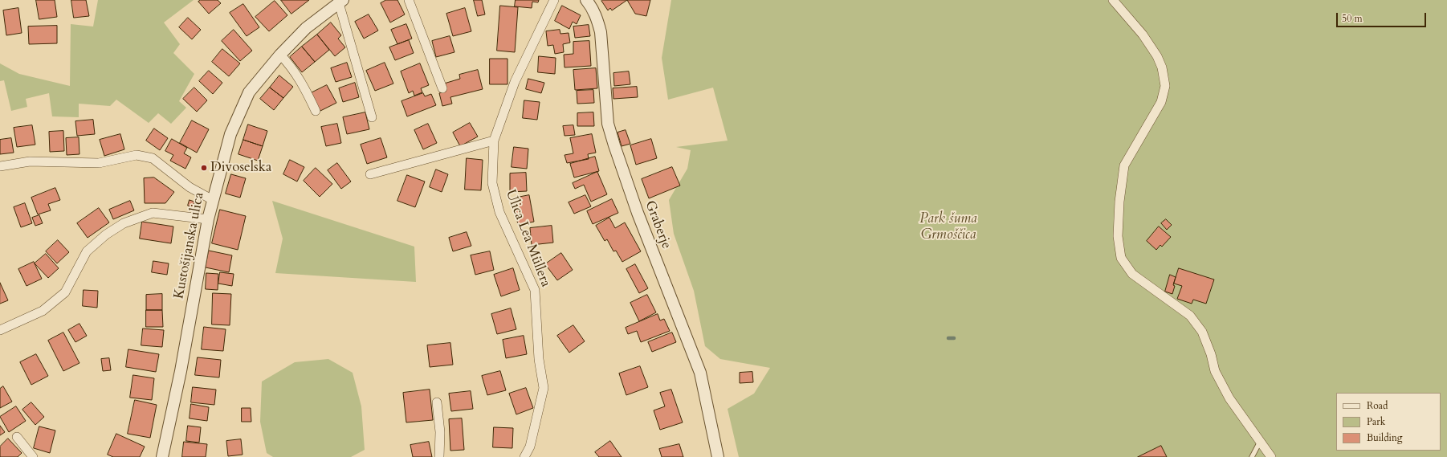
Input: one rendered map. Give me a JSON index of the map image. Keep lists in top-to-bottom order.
{
  "streets": {
    "street": ["Graberje", "Ulica Lea Müllera", "Kustošijanska ulica"]
  },
  "parks": ["Park šuma Grmoščica"],
  "places": ["Divoselska"],
  "legend": ["Road", "Park", "Building"],
  "scale_bar": "50 m"
}
